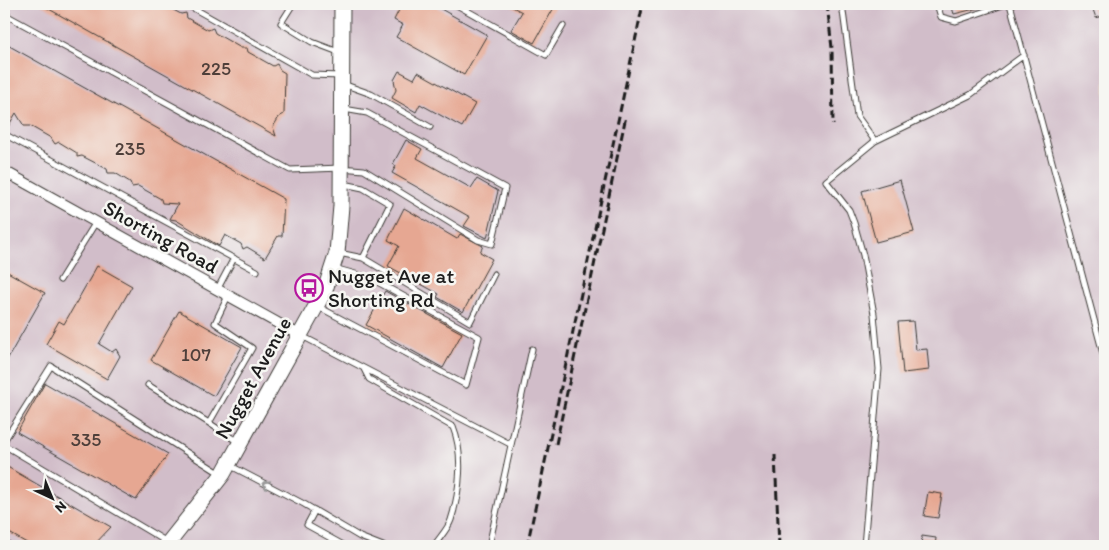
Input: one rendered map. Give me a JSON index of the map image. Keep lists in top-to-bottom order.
{
  "streets": {
    "street": ["Shorting Road", "Nugget Avenue"]
  },
  "crossings": [
    ["Shorting Road", "Nugget Avenue"]
  ],
  "places": {
    "bus stop": ["Nugget Ave at Shorting Rd"]
  },
  "house_numbers": [
    "225",
    "235",
    "107",
    "335"
  ],
  "north": "bottom right"
}
